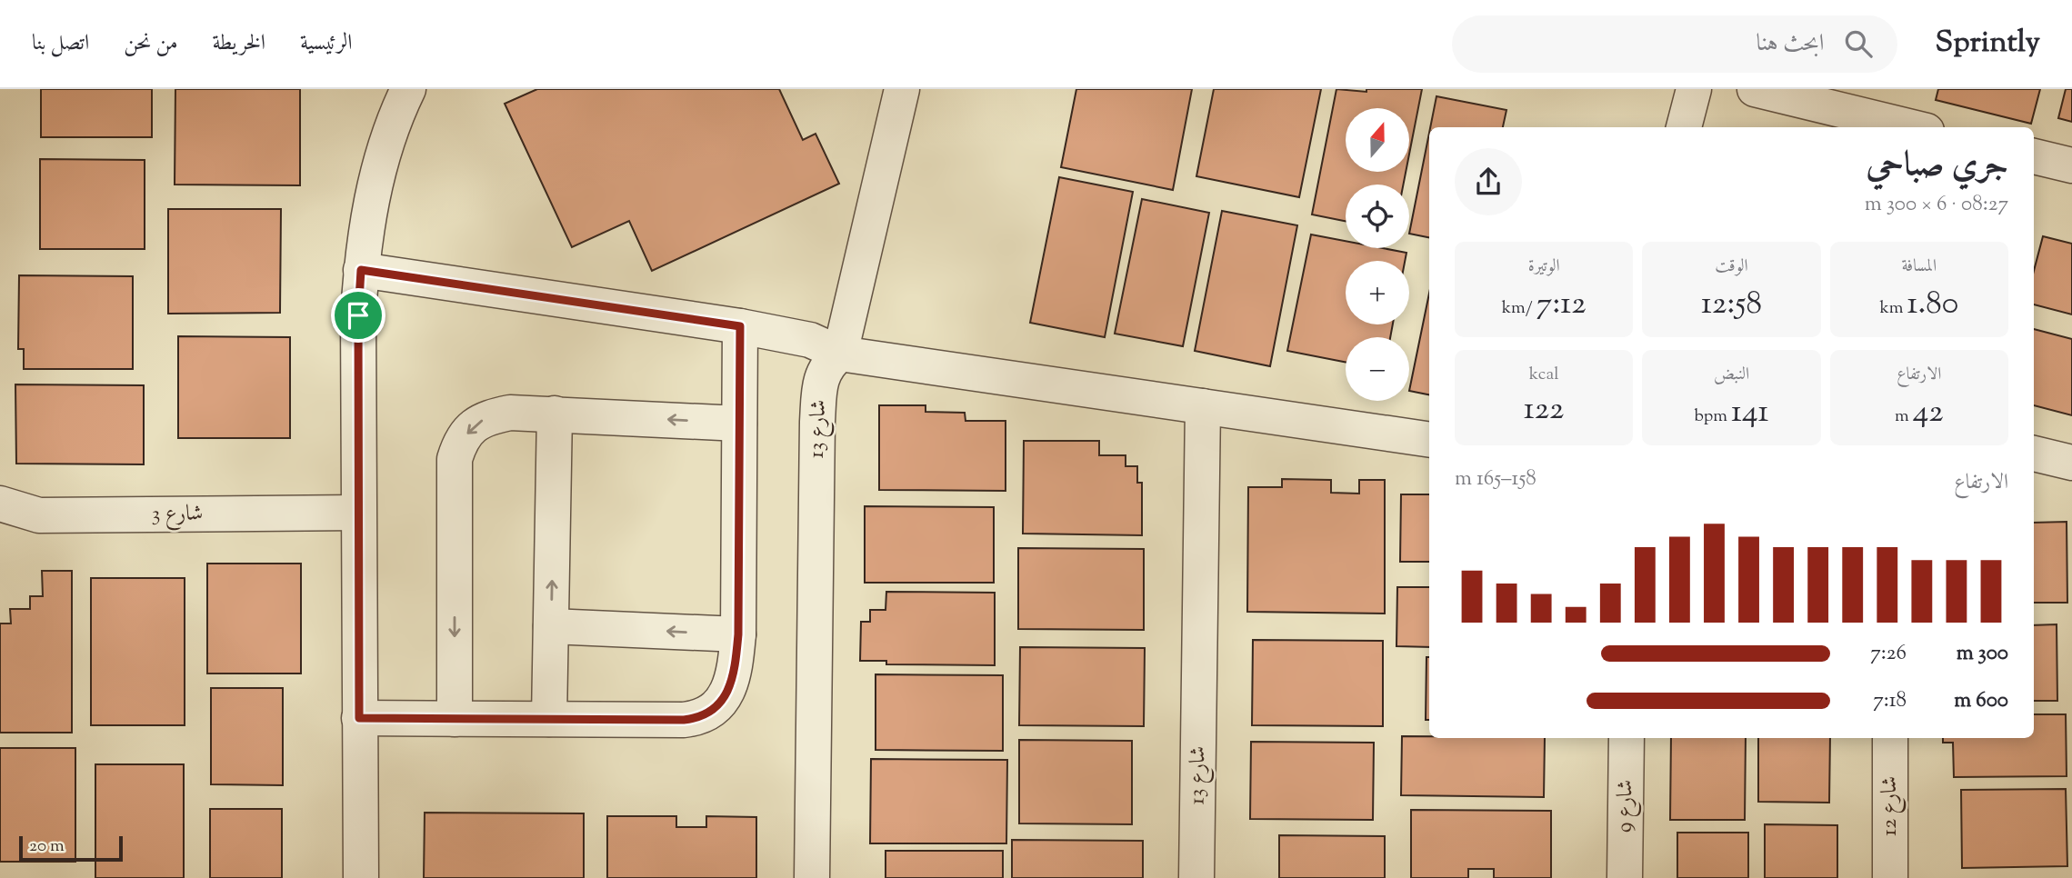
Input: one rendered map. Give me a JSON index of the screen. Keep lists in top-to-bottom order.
{
  "streets": {
    "street": [
      "شارع 13",
      "شارع 3",
      "شارع 9",
      "شارع 12"
    ]
  },
  "scale_bar": "20 m",
  "north": "top",
  "page": {
    "header": "Sprintly",
    "search": "ابحث هنا",
    "nav": [
      "الرئيسية",
      "الخريطة",
      "من نحن",
      "اتصل بنا"
    ],
    "map_buttons": ["+", "−"],
    "heading": ["جري صباحي", "08:27 · 6 × 300 m"],
    "stats": [
      ["المسافة", "1.80 km"],
      ["الوقت", "12:58"],
      ["الوتيرة", "7:12 /km"],
      ["الارتفاع", "42 m"],
      ["النبض", "141 bpm"],
      ["kcal", "122"]
    ],
    "chart": ["الارتفاع", "158–165 m"],
    "list": [
      {
        "name": "300 m",
        "note": "7:26"
      },
      {
        "name": "600 m",
        "note": "7:18"
      }
    ],
    "scale": "20 m"
  }
}
